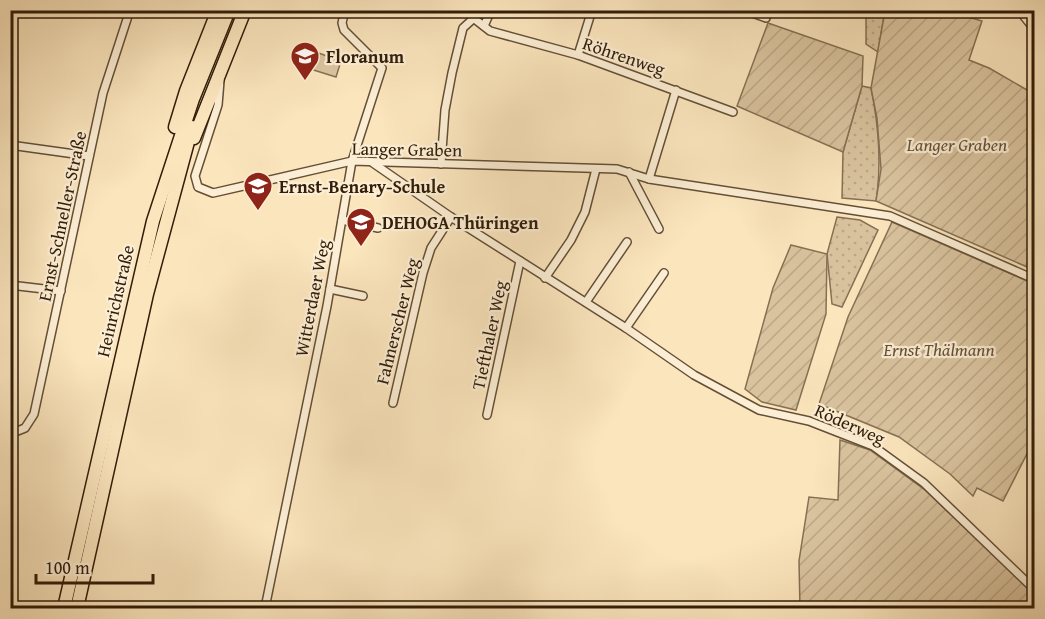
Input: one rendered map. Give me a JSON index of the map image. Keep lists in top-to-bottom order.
{
  "streets": {
    "highway": ["Heinrichstraße"],
    "street": [
      "Röhrenweg",
      "Langer Graben",
      "Ernst-Schneller-Straße",
      "Witterdaer Weg",
      "Fahnerscher Weg",
      "Tiefthaler Weg",
      "Röderweg"
    ]
  },
  "crossings": [
    ["Röhrenweg", "Langer Graben"],
    ["Langer Graben", "Witterdaer Weg"],
    ["Langer Graben", "Röderweg"],
    ["Fahnerscher Weg", "Röderweg"],
    ["Tiefthaler Weg", "Röderweg"]
  ],
  "parks": ["Langer Graben", "Ernst Thälmann"],
  "places": {
    "school or university": ["Floranum", "Ernst-Benary-Schule", "DEHOGA Thüringen"]
  },
  "scale_bar": "100 m"
}
